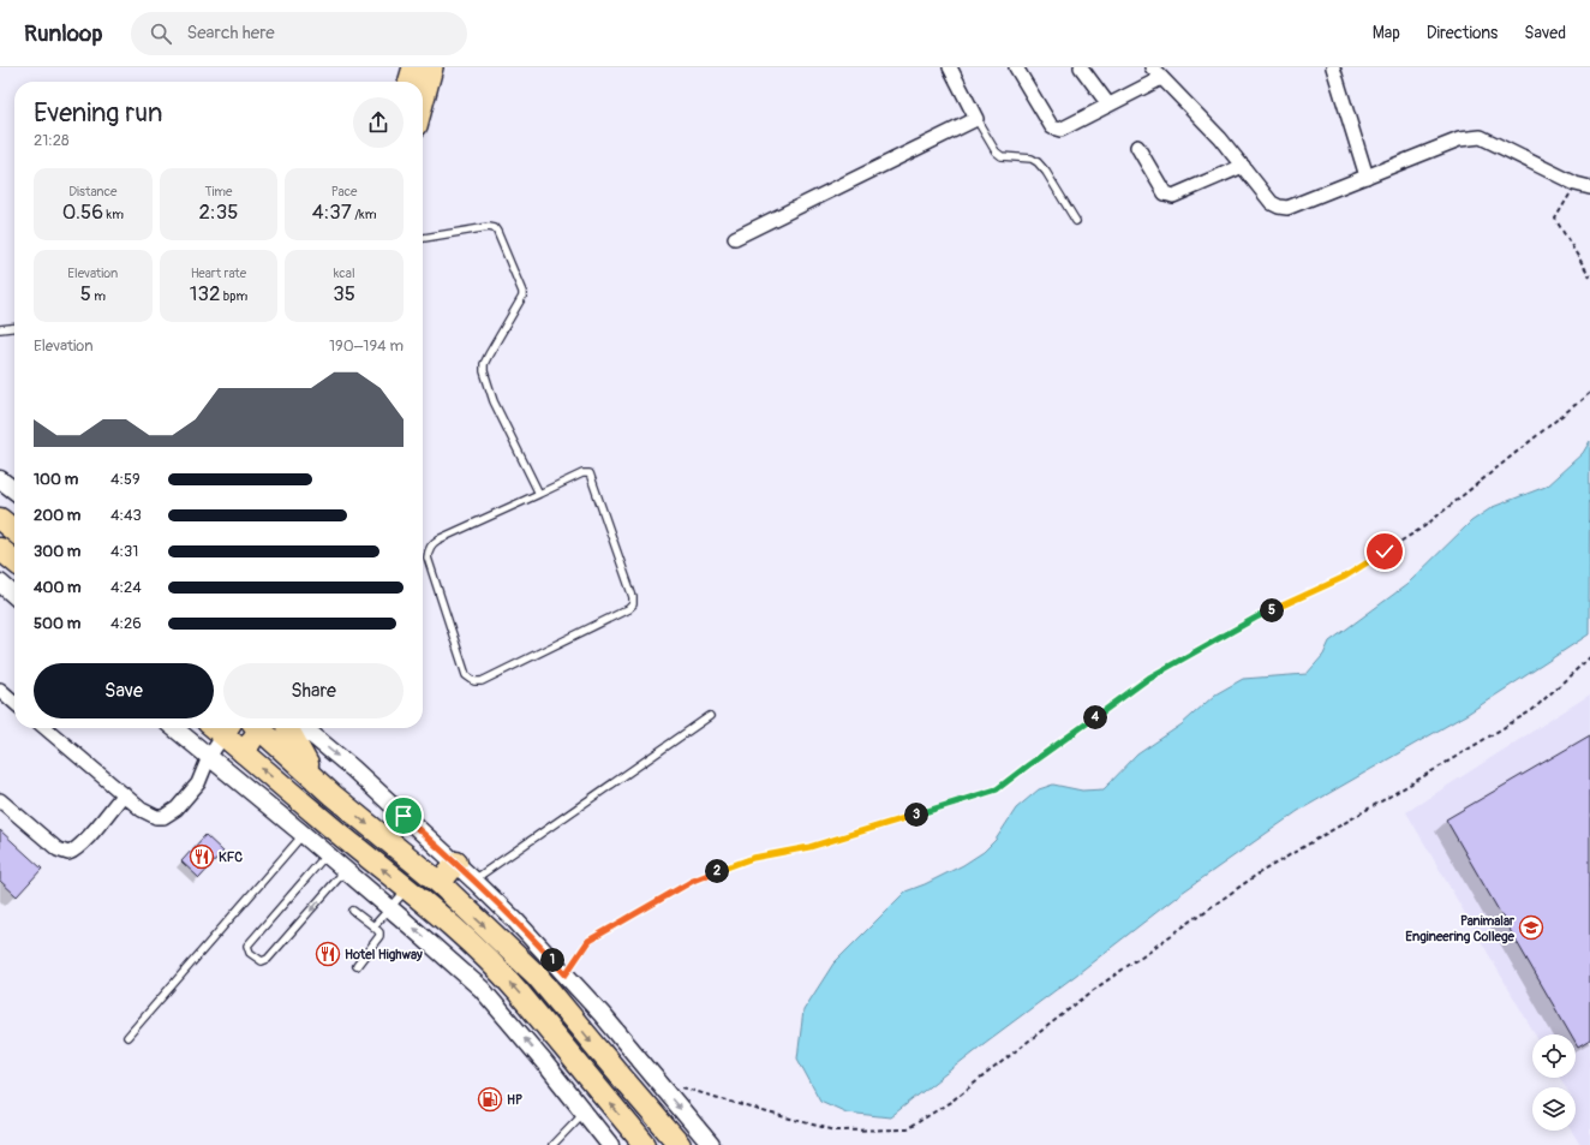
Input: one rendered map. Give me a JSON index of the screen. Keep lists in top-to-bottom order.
{
  "places": {
    "restaurant": ["KFC", "Hotel Highway"],
    "school or university": ["Panimalar Engineering College"],
    "fuel station": ["HP"]
  },
  "page": {
    "header": "Runloop",
    "search": "Search here",
    "nav": ["Map", "Directions", "Saved"],
    "heading": ["Evening run", "21:28"],
    "stats": [
      ["Distance", "0.56 km"],
      ["Time", "2:35"],
      ["Pace", "4:37 /km"],
      ["Elevation", "5 m"],
      ["Heart rate", "132 bpm"],
      ["kcal", "35"]
    ],
    "chart": ["Elevation", "190–194 m"],
    "list": [
      {
        "name": "100 m",
        "note": "4:59"
      },
      {
        "name": "200 m",
        "note": "4:43"
      },
      {
        "name": "300 m",
        "note": "4:31"
      },
      {
        "name": "400 m",
        "note": "4:24"
      },
      {
        "name": "500 m",
        "note": "4:26"
      }
    ],
    "pins": [
      "5",
      "4",
      "3",
      "2",
      "1"
    ],
    "buttons": ["Save", "Share"]
  }
}
